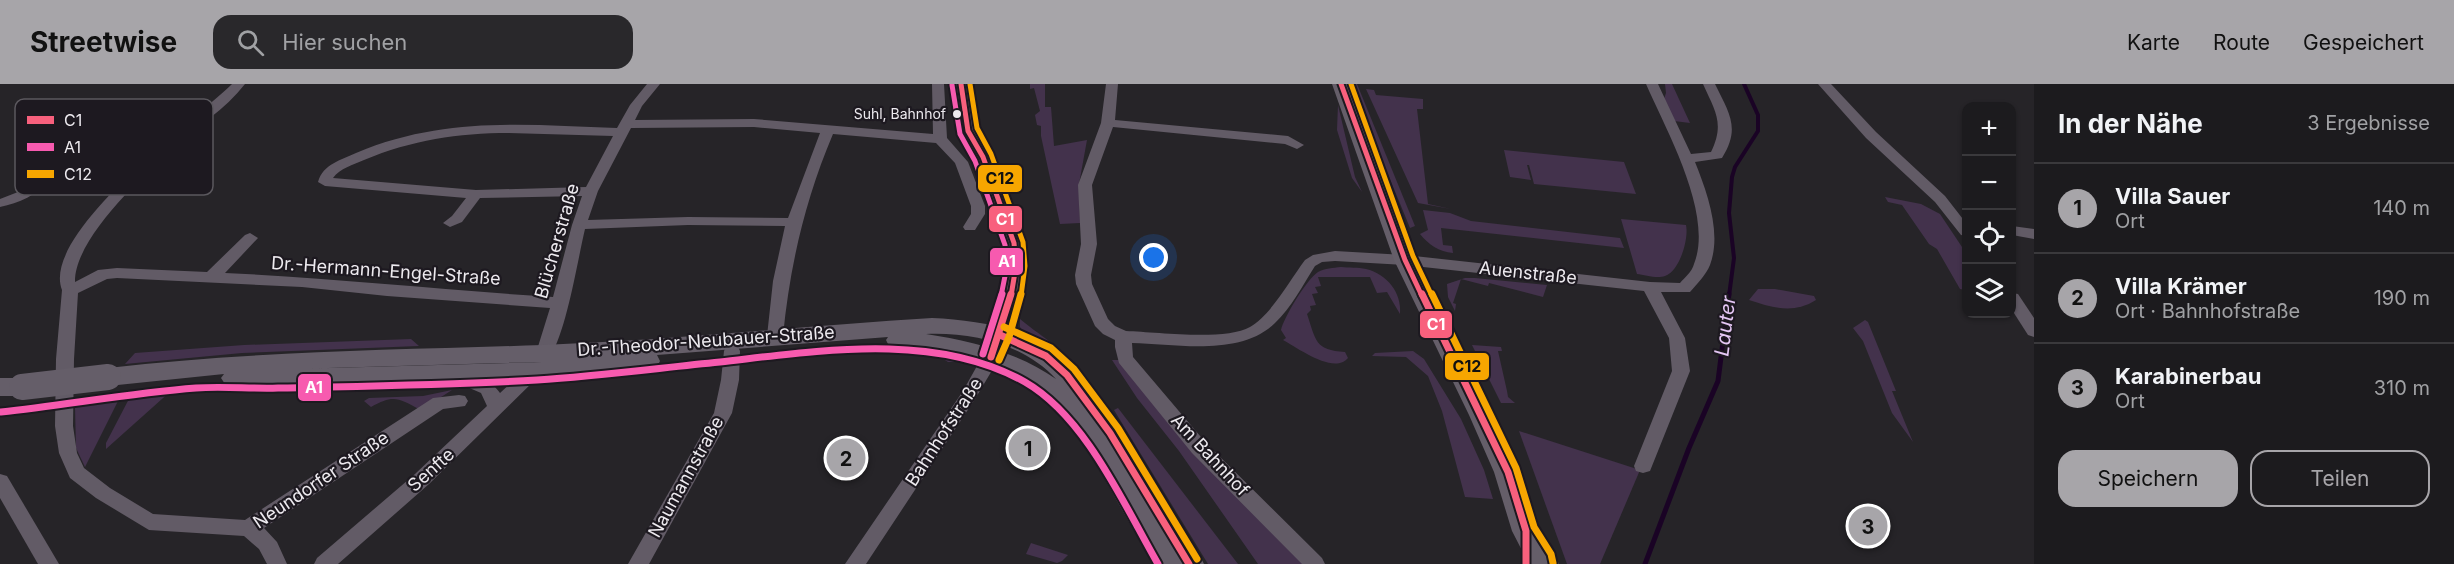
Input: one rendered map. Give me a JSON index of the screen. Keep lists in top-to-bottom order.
{
  "streets": {
    "main road": ["Dr.-Theodor-Neubauer-Straße"],
    "street": [
      "Blücherstraße",
      "Dr.-Hermann-Engel-Straße",
      "Auenstraße",
      "Bahnhofstraße",
      "Am Bahnhof",
      "Senfte",
      "Naumannstraße",
      "Neundorfer Straße"
    ]
  },
  "crossings": [
    ["Blücherstraße", "Dr.-Hermann-Engel-Straße"],
    ["Blücherstraße", "Dr.-Theodor-Neubauer-Straße"],
    ["Blücherstraße", "Senfte"],
    ["Dr.-Hermann-Engel-Straße", "Neundorfer Straße"],
    ["Dr.-Theodor-Neubauer-Straße", "Bahnhofstraße"],
    ["Dr.-Theodor-Neubauer-Straße", "Senfte"],
    ["Dr.-Theodor-Neubauer-Straße", "Naumannstraße"]
  ],
  "water": ["Lauter"],
  "places": ["Suhl, Bahnhof"],
  "lines": ["transit line C1", "transit line C12", "transit line A1"],
  "legend": ["C1", "A1", "C12"],
  "page": {
    "header": "Streetwise",
    "search": "Hier suchen",
    "nav": ["Karte", "Route", "Gespeichert"],
    "heading": ["In der Nähe", "3 Ergebnisse"],
    "map_buttons": ["+", "−"],
    "list": [
      {
        "mark": "1",
        "name": "Villa Sauer",
        "note": "Ort",
        "value": "140 m"
      },
      {
        "mark": "2",
        "name": "Villa Krämer",
        "note": "Ort · Bahnhofstraße",
        "value": "190 m"
      },
      {
        "mark": "3",
        "name": "Karabinerbau",
        "note": "Ort",
        "value": "310 m"
      }
    ],
    "pins": ["1", "2", "3"],
    "buttons": ["Speichern", "Teilen"]
  }
}
